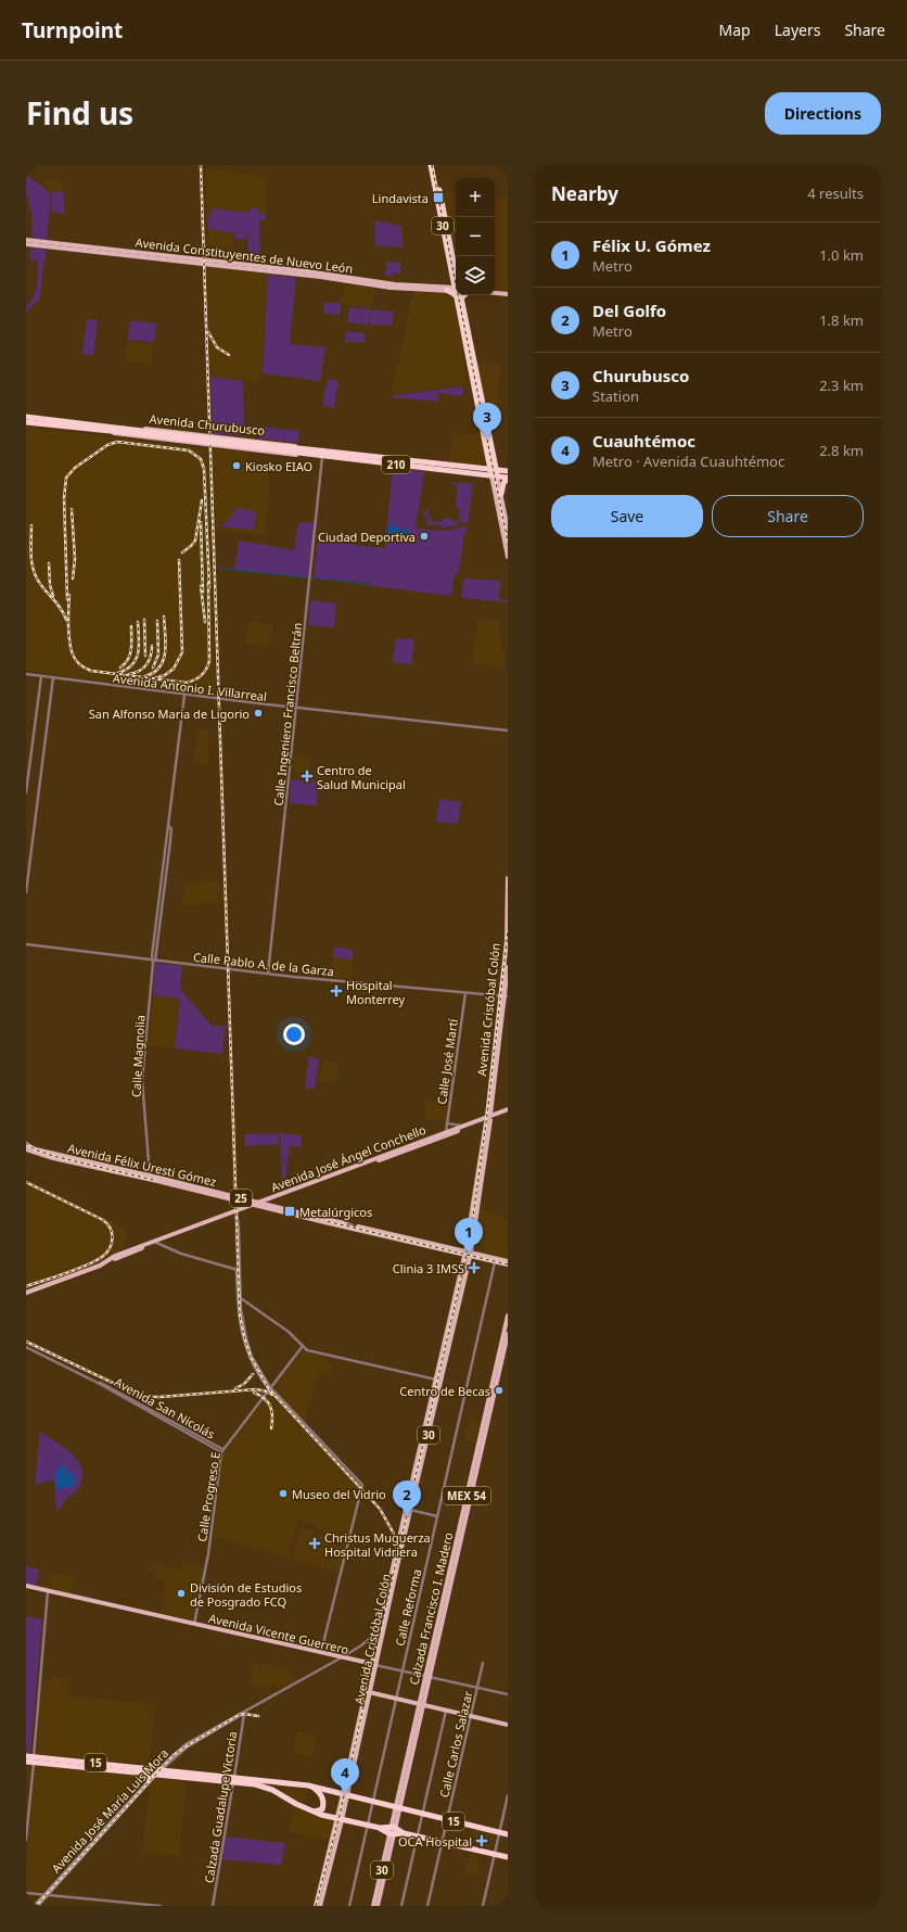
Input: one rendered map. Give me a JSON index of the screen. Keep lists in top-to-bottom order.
{
  "streets": {
    "highway": [
      "30",
      "Avenida Churubusco",
      "210",
      "15"
    ],
    "main road": [
      "Avenida Constituyentes de Nuevo León",
      "Avenida Cristóbal Colón",
      "Avenida José Ángel Conchello",
      "Avenida Félix Uresti Gómez",
      "25",
      "MEX 54",
      "Calzada Francisco I. Madero",
      "Avenida Vicente Guerrero"
    ],
    "street": [
      "Avenida Antonio I. Villarreal",
      "Calle Ingeniero Francisco Beltrán",
      "Calle Pablo A. de la Garza",
      "Calle Magnolia",
      "Calle José Martí",
      "Avenida San Nicolás",
      "Calle Progreso E",
      "Calle Reforma",
      "Calle Carlos Salazar",
      "Calzada Guadalupe Victoria",
      "Avenida José María Luis Mora"
    ]
  },
  "crossings": [
    ["30", "Avenida Churubusco"],
    ["Avenida Churubusco", "Calle Ingeniero Francisco Beltrán"],
    ["Avenida Antonio I. Villarreal", "Calle Ingeniero Francisco Beltrán"],
    ["Avenida Antonio I. Villarreal", "Calle Magnolia"],
    ["Calle Ingeniero Francisco Beltrán", "Calle Pablo A. de la Garza"],
    ["Calle Pablo A. de la Garza", "Avenida Cristóbal Colón"],
    ["Calle Pablo A. de la Garza", "Calle Magnolia"],
    ["Calle Pablo A. de la Garza", "Calle José Martí"],
    ["Avenida Cristóbal Colón", "Avenida José Ángel Conchello"],
    ["Avenida Cristóbal Colón", "Avenida Félix Uresti Gómez"],
    ["Avenida Cristóbal Colón", "Avenida Vicente Guerrero"],
    ["Avenida Cristóbal Colón", "15"],
    ["Avenida Cristóbal Colón", "Avenida José María Luis Mora"],
    ["Calle Magnolia", "Avenida Félix Uresti Gómez"],
    ["Calle Magnolia", "25"],
    ["Calle José Martí", "Avenida José Ángel Conchello"],
    ["Avenida José Ángel Conchello", "25"],
    ["Avenida Félix Uresti Gómez", "25"],
    ["Avenida Félix Uresti Gómez", "Calle Reforma"],
    ["Avenida San Nicolás", "Calle Progreso E"],
    ["Calle Progreso E", "Avenida Vicente Guerrero"],
    ["Calle Reforma", "15"],
    ["Calzada Francisco I. Madero", "15"],
    ["Avenida Vicente Guerrero", "Avenida José María Luis Mora"],
    ["Calle Carlos Salazar", "15"],
    ["15", "Calzada Guadalupe Victoria"],
    ["15", "Avenida José María Luis Mora"],
    ["Calzada Guadalupe Victoria", "Avenida José María Luis Mora"]
  ],
  "places": {
    "transit": ["Lindavista", "Metalúrgicos"],
    "other": [
      "Kiosko EIAO",
      "Ciudad Deportiva",
      "San Alfonso Maria de Ligorio",
      "Centro de Becas",
      "Museo del Vidrio",
      "División de Estudios de Posgrado FCQ"
    ],
    "health": [
      "Centro de Salud Municipal",
      "Hospital Monterrey",
      "Clinia 3 IMSS",
      "Christus Muguerza Hospital Vidriera",
      "OCA Hospital"
    ]
  },
  "page": {
    "header": "Turnpoint",
    "nav": ["Map", "Layers", "Share"],
    "title": "Find us",
    "buttons": [
      "Directions",
      ["Save", "Share"]
    ],
    "heading": ["Nearby", "4 results"],
    "map_buttons": ["+", "−"],
    "list": [
      {
        "mark": "1",
        "name": "Félix U. Gómez",
        "note": "Metro",
        "value": "1.0 km"
      },
      {
        "mark": "2",
        "name": "Del Golfo",
        "note": "Metro",
        "value": "1.8 km"
      },
      {
        "mark": "3",
        "name": "Churubusco",
        "note": "Station",
        "value": "2.3 km"
      },
      {
        "mark": "4",
        "name": "Cuauhtémoc",
        "note": "Metro · Avenida Cuauhtémoc",
        "value": "2.8 km"
      }
    ],
    "pins": [
      "3",
      "1",
      "2",
      "4"
    ]
  }
}
